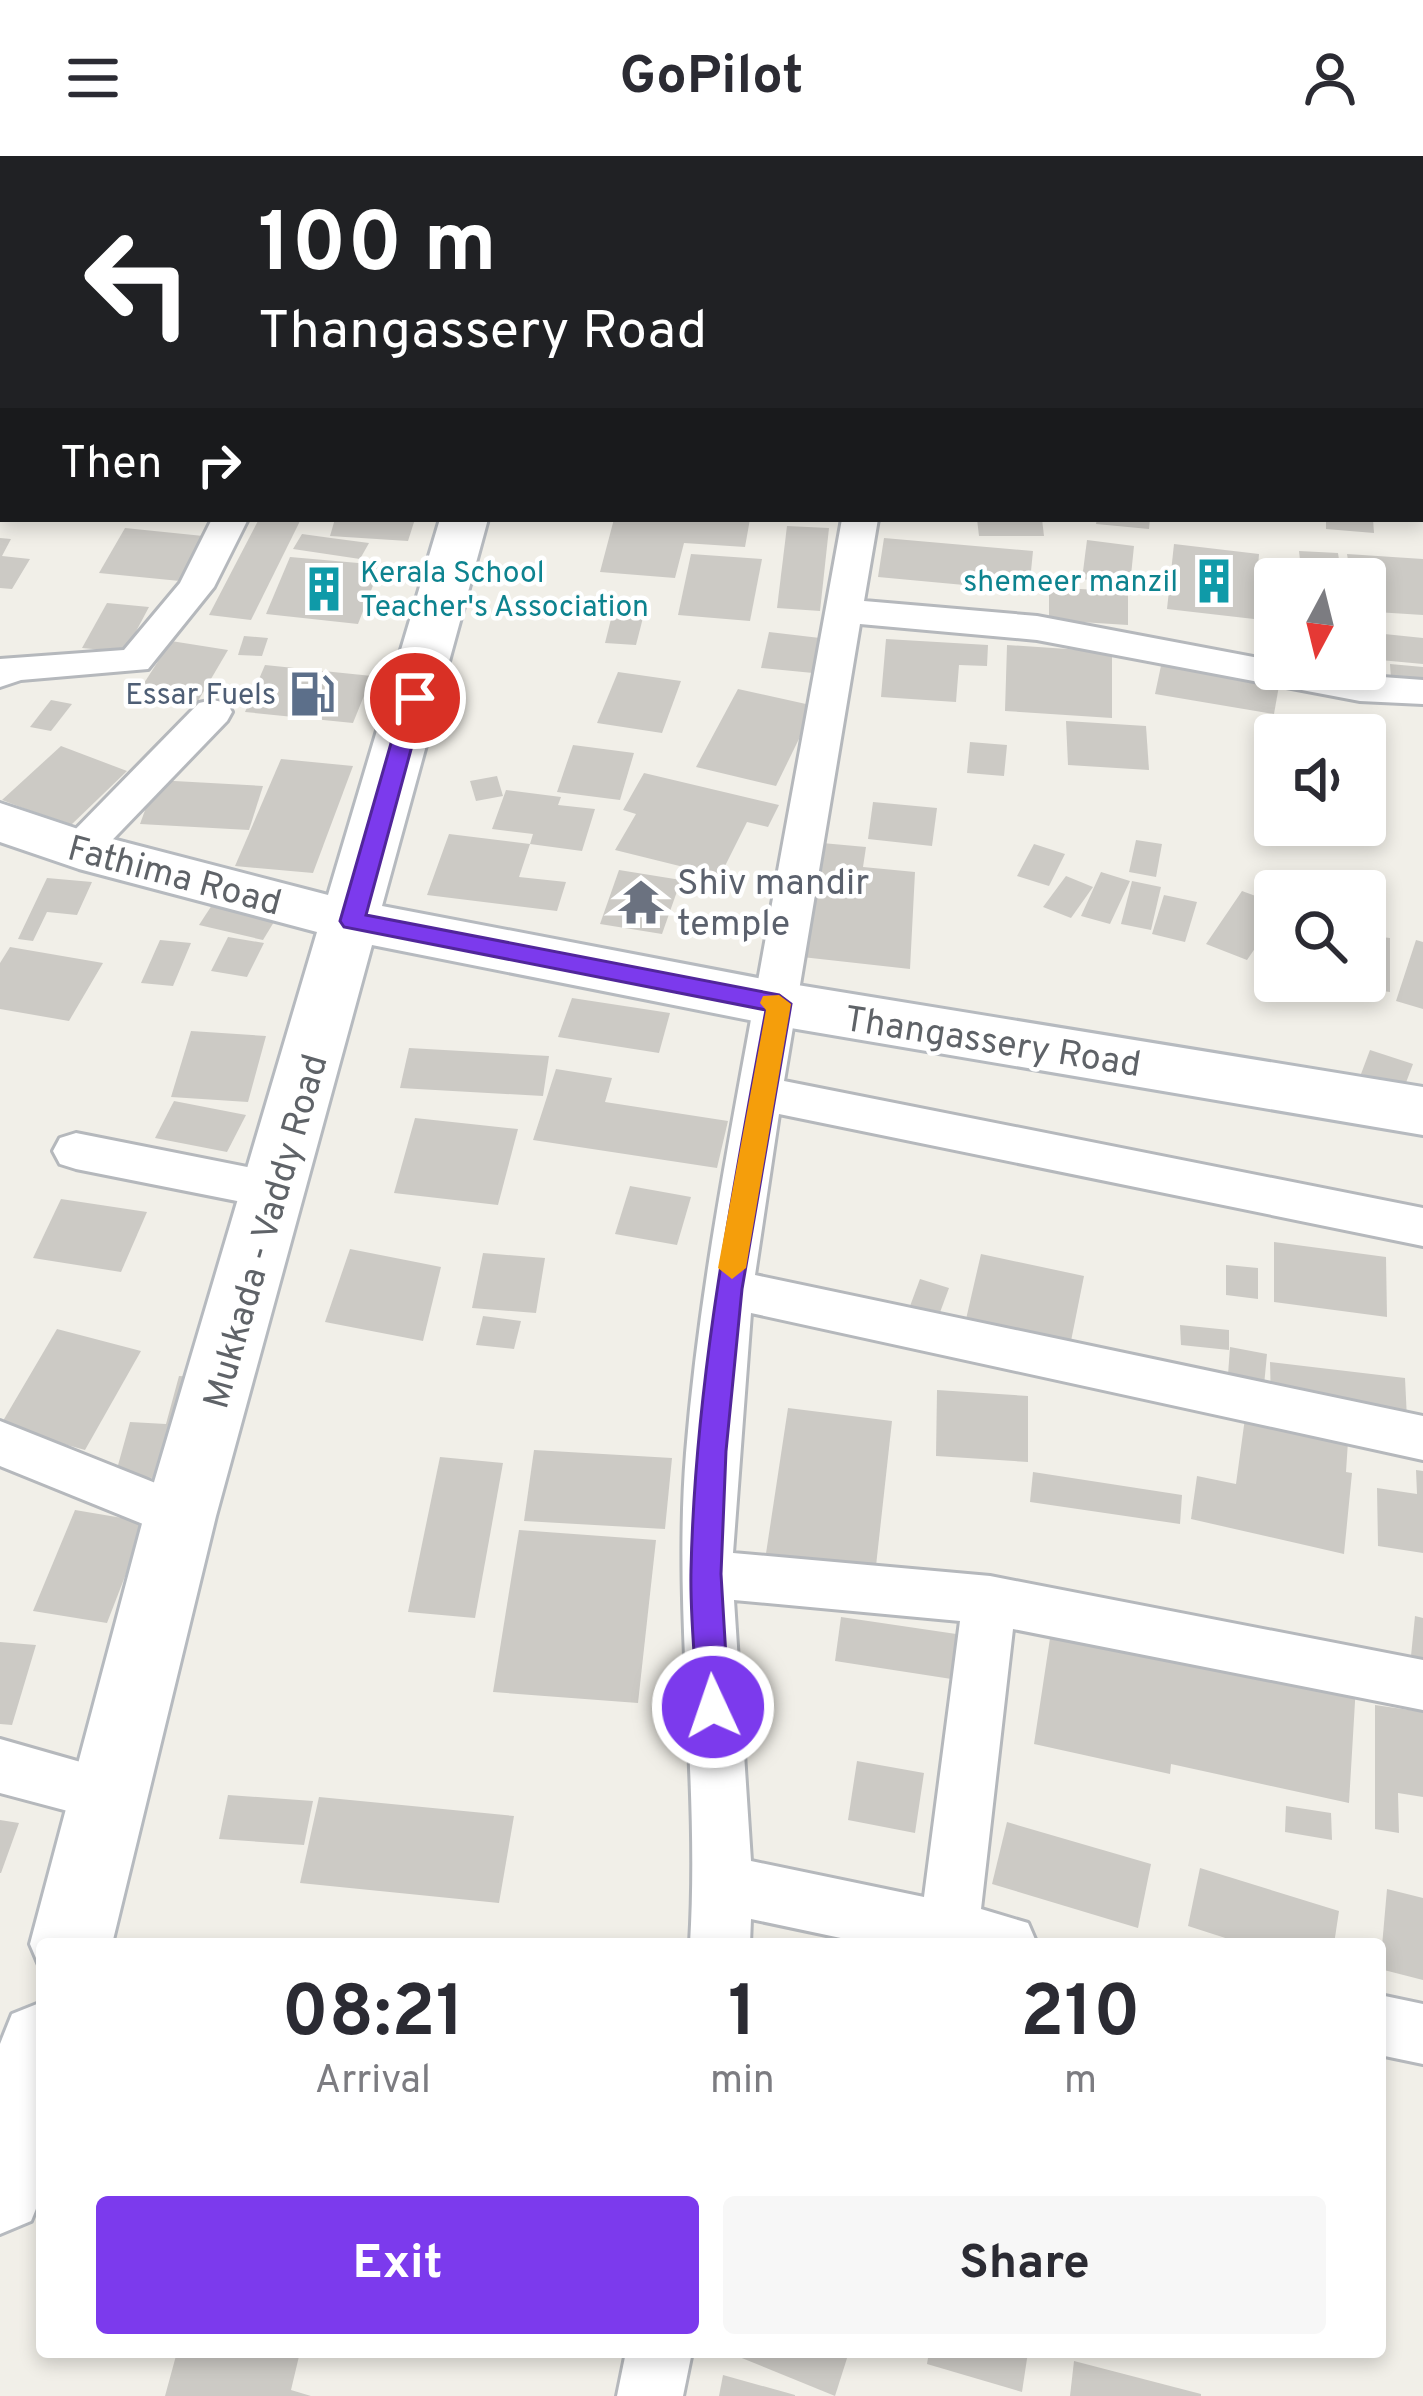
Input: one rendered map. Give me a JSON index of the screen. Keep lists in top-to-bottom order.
{
  "streets": {
    "street": ["Fathima Road", "Thangassery Road", "Mukkada - Vaddy Road"]
  },
  "crossings": [
    ["Fathima Road", "Thangassery Road"],
    ["Fathima Road", "Mukkada - Vaddy Road"],
    ["Thangassery Road", "Mukkada - Vaddy Road"]
  ],
  "places": {
    "building": ["shemeer manzil", "Kerala School Teacher's Association"],
    "fuel station": ["Essar Fuels"],
    "temple": ["Shiv mandir temple"]
  },
  "north": "bottom",
  "page": {
    "header": "GoPilot",
    "turn": ["100 m", "Thangassery Road"],
    "then": "Then",
    "eta": [
      "08:21",
      "Arrival",
      "1",
      "min",
      "210",
      "m"
    ],
    "buttons": ["Exit", "Share"]
  }
}
